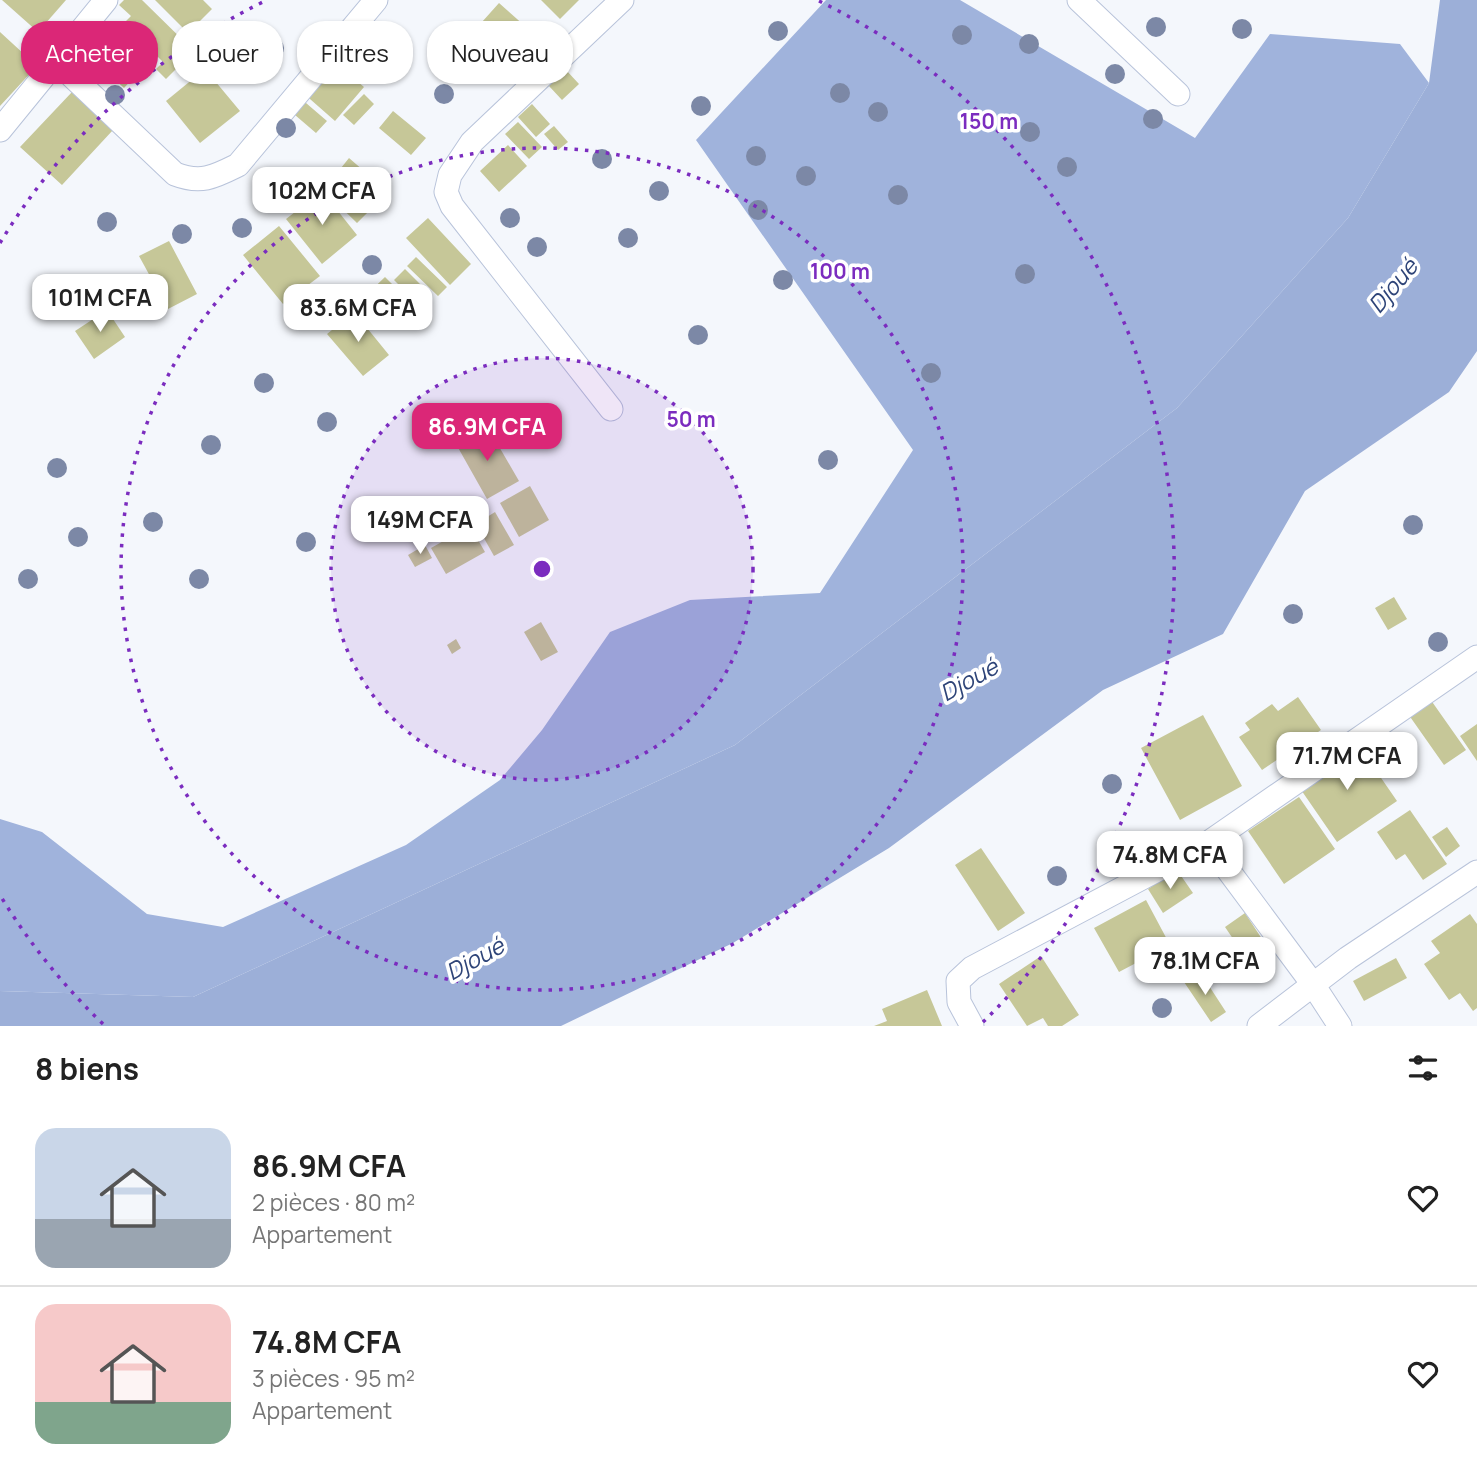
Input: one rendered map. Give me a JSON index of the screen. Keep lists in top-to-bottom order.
{
  "water": ["Djoué"],
  "page": {
    "chip": [
      "Acheter",
      "Louer",
      "Filtres",
      "Nouveau"
    ],
    "price": [
      "102M CFA",
      "101M CFA",
      "83.6M CFA",
      "86.9M CFA",
      "149M CFA",
      "71.7M CFA",
      "74.8M CFA",
      "78.1M CFA"
    ],
    "heading": "8 biens",
    "list": [
      {
        "name": "86.9M CFA",
        "note": "2 pièces · 80 m² · Appartement"
      },
      {
        "name": "74.8M CFA",
        "note": "3 pièces · 95 m² · Appartement"
      }
    ]
  },
  "rings": ["150 m", "100 m", "50 m"]
}
